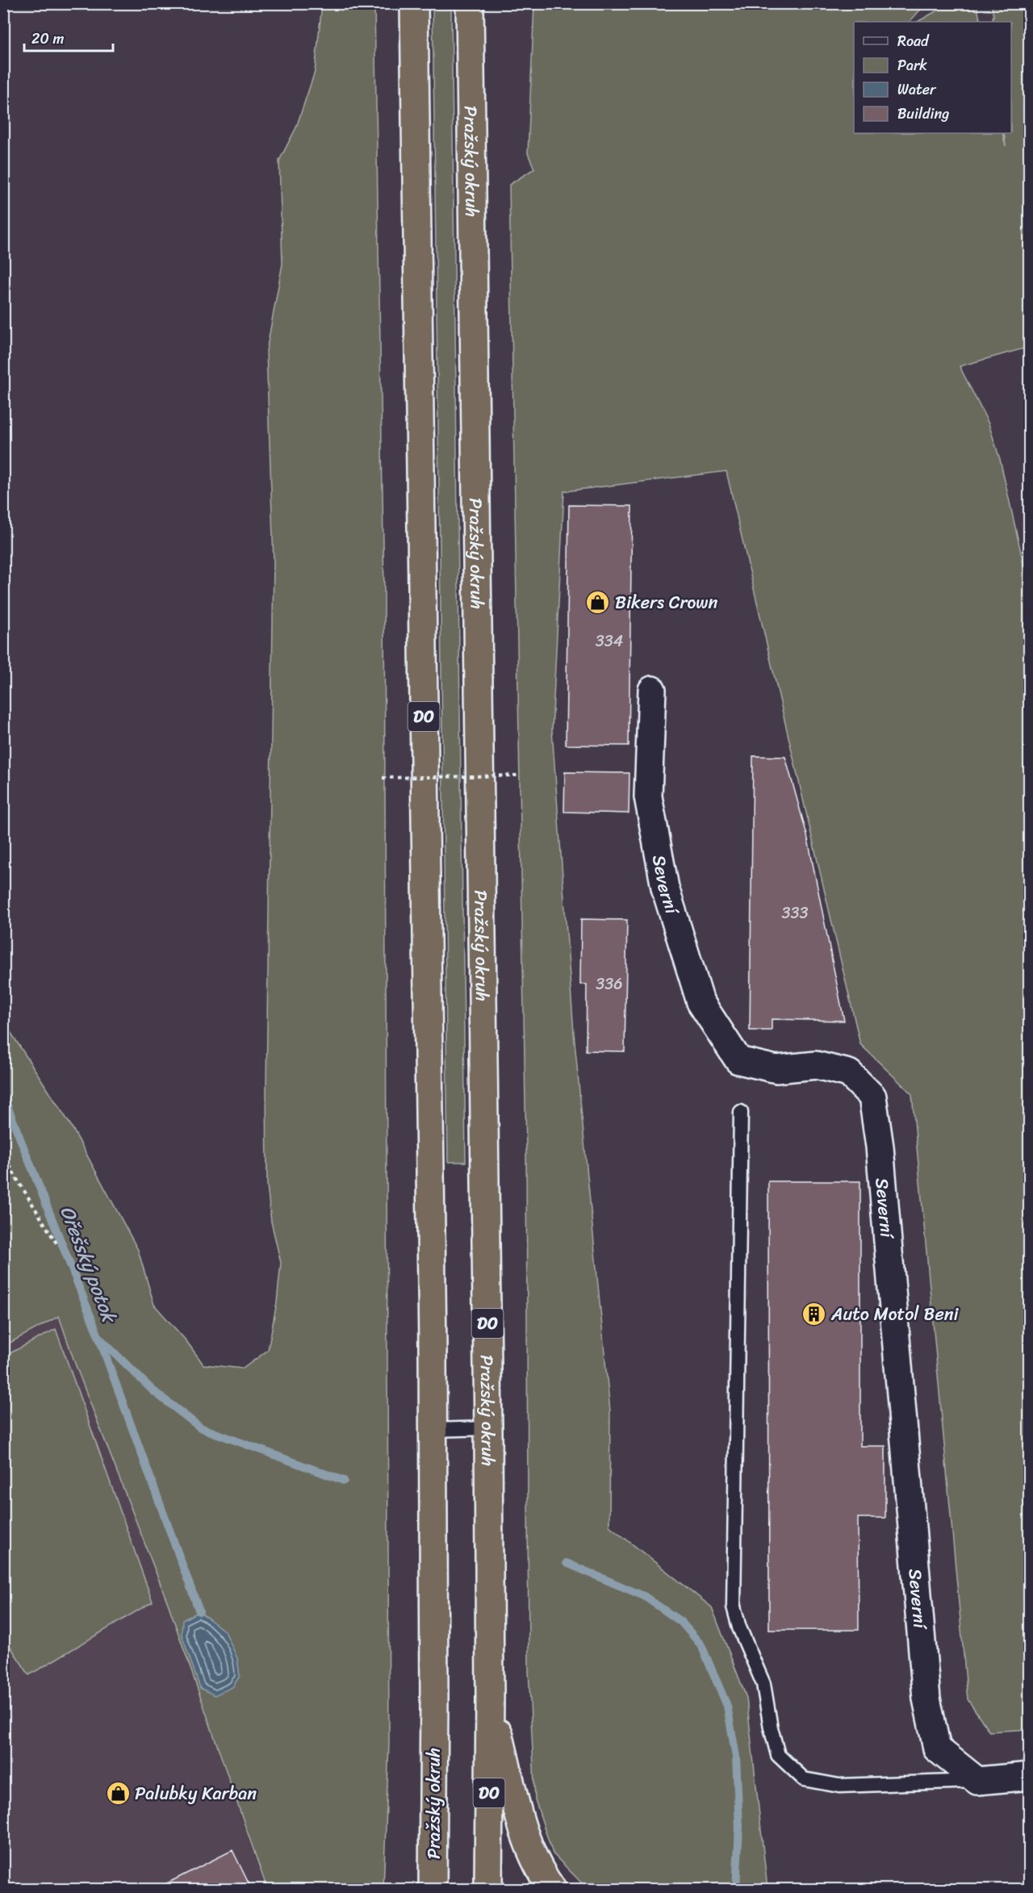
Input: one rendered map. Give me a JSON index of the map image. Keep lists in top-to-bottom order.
{
  "streets": {
    "highway": ["Pražský okruh", "D0"],
    "street": ["Severní"]
  },
  "water": ["Ořešský potok"],
  "places": {
    "shop": ["Bikers Crown", "Palubky Karban"],
    "building": ["Auto Motol Beni"]
  },
  "house_numbers": ["334", "333", "336"],
  "legend": [
    "Road",
    "Park",
    "Water",
    "Building"
  ],
  "scale_bar": "20 m"
}
